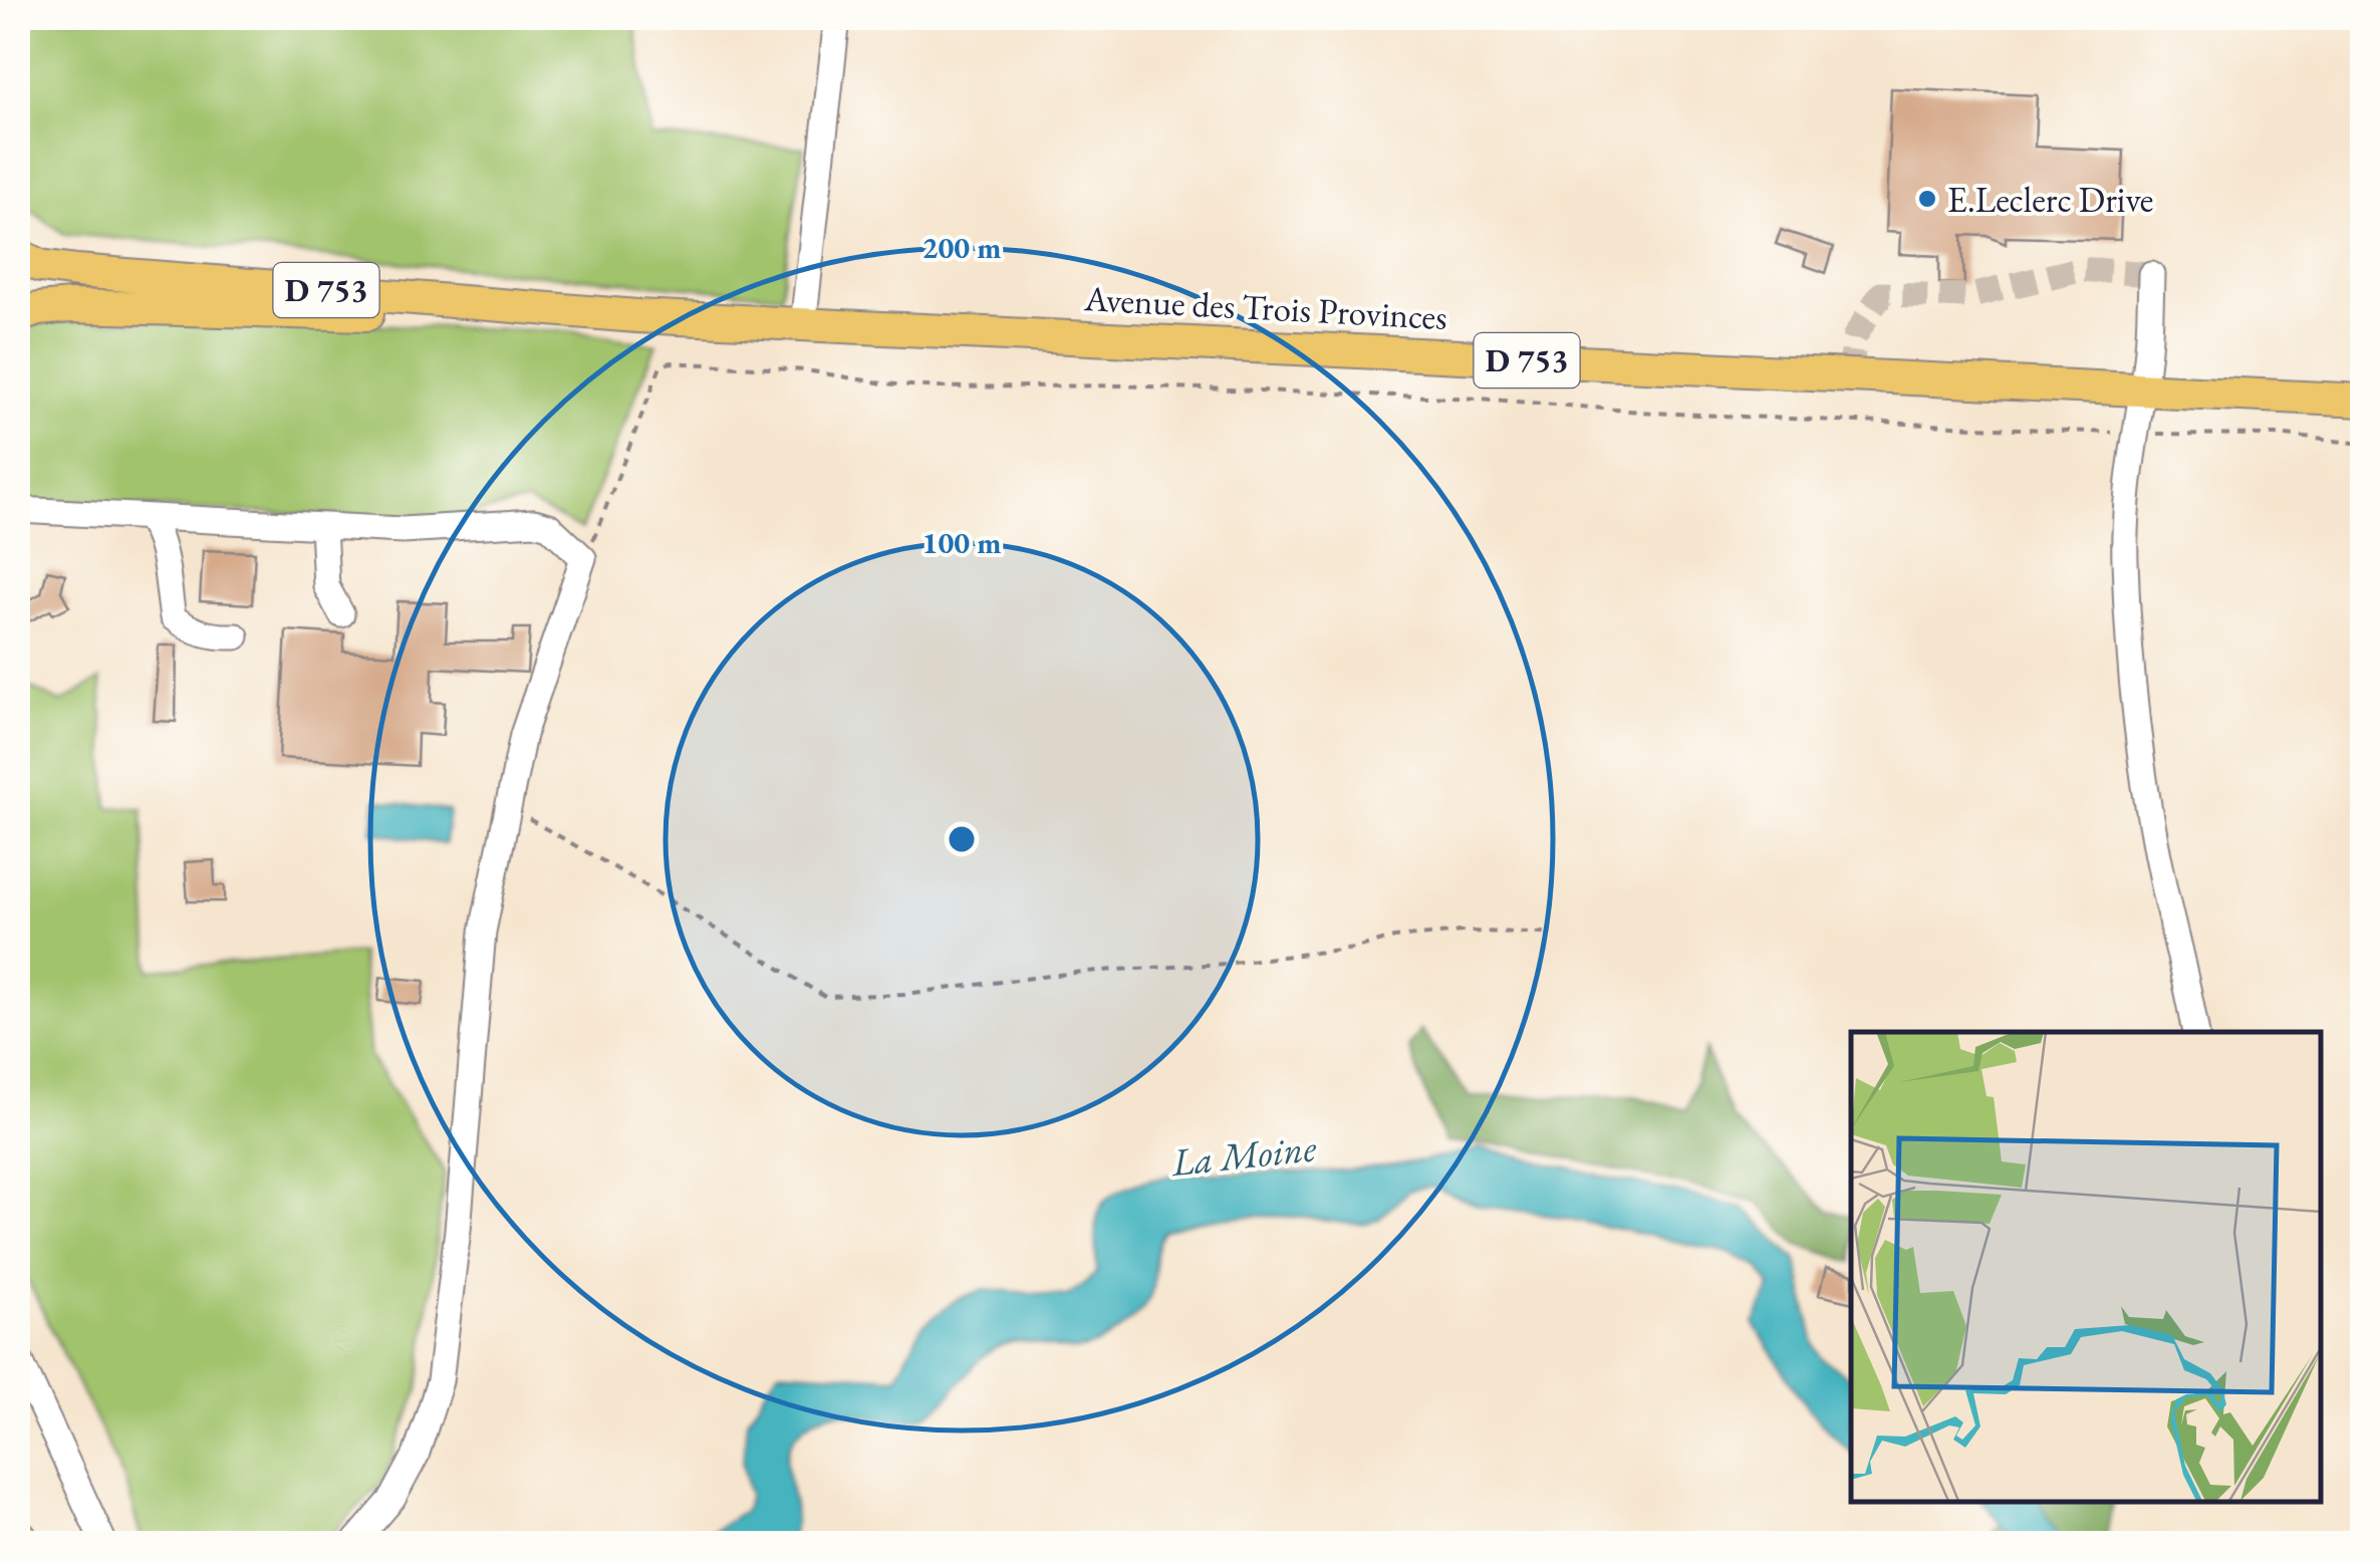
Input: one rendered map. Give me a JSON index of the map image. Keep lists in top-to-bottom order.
{
  "streets": {
    "main road": ["D 753", "Avenue des Trois Provinces"]
  },
  "water": ["La Moine"],
  "places": ["E.Leclerc Drive"],
  "rings": ["200 m", "100 m"]
}
